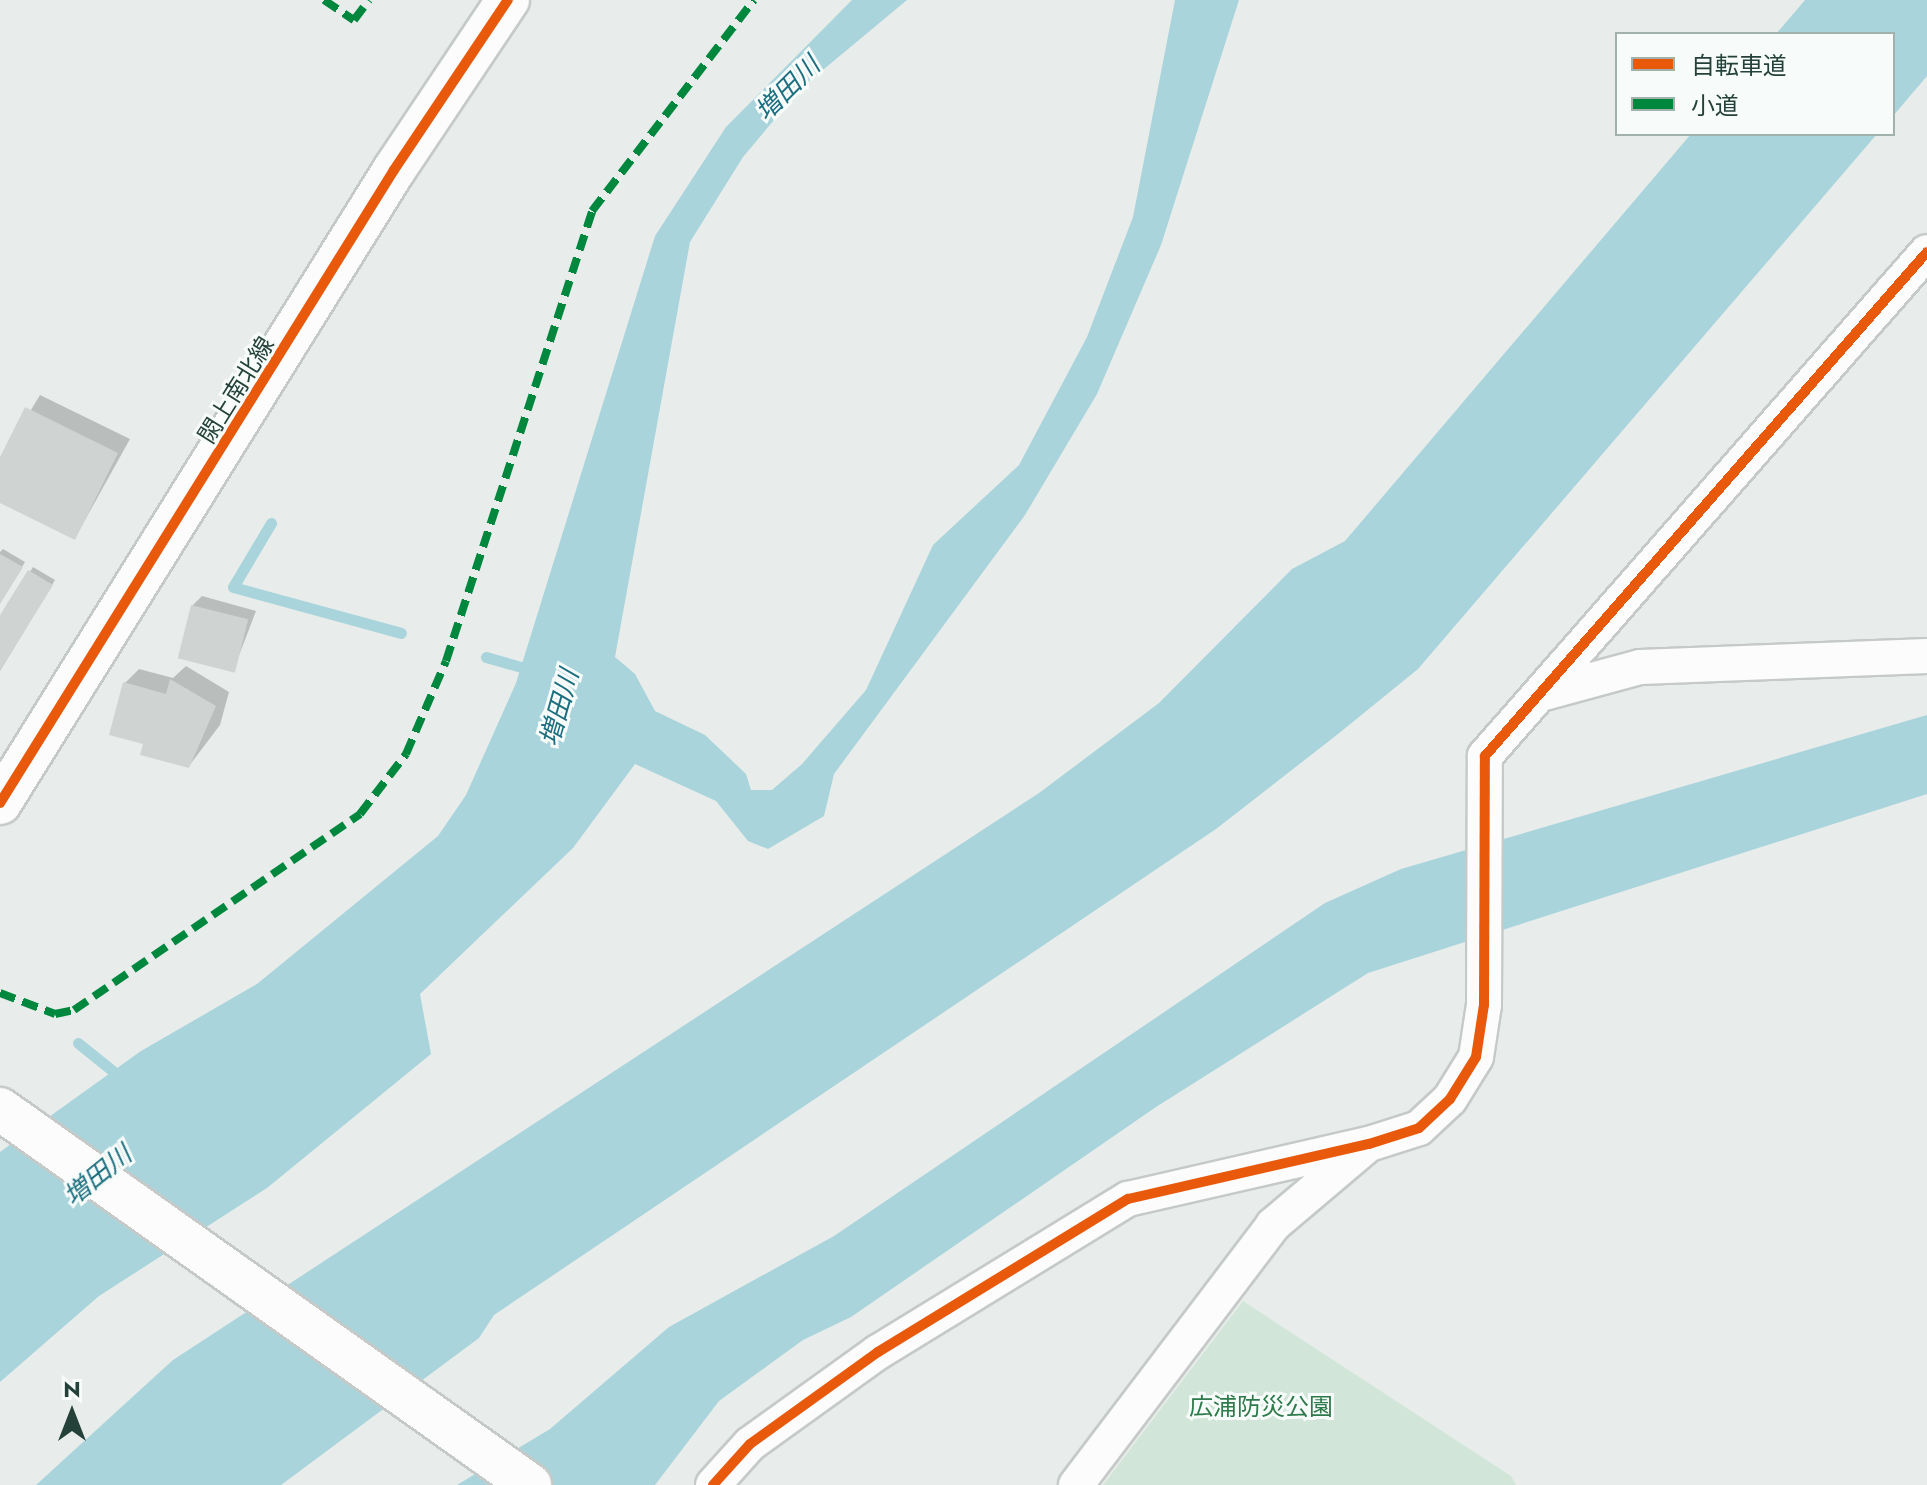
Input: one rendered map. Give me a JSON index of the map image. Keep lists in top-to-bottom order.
{
  "streets": {
    "street": ["閖上南北線"]
  },
  "water": ["増田川"],
  "parks": ["広浦防災公園"],
  "legend": ["自転車道", "小道"],
  "north": "top"
}
